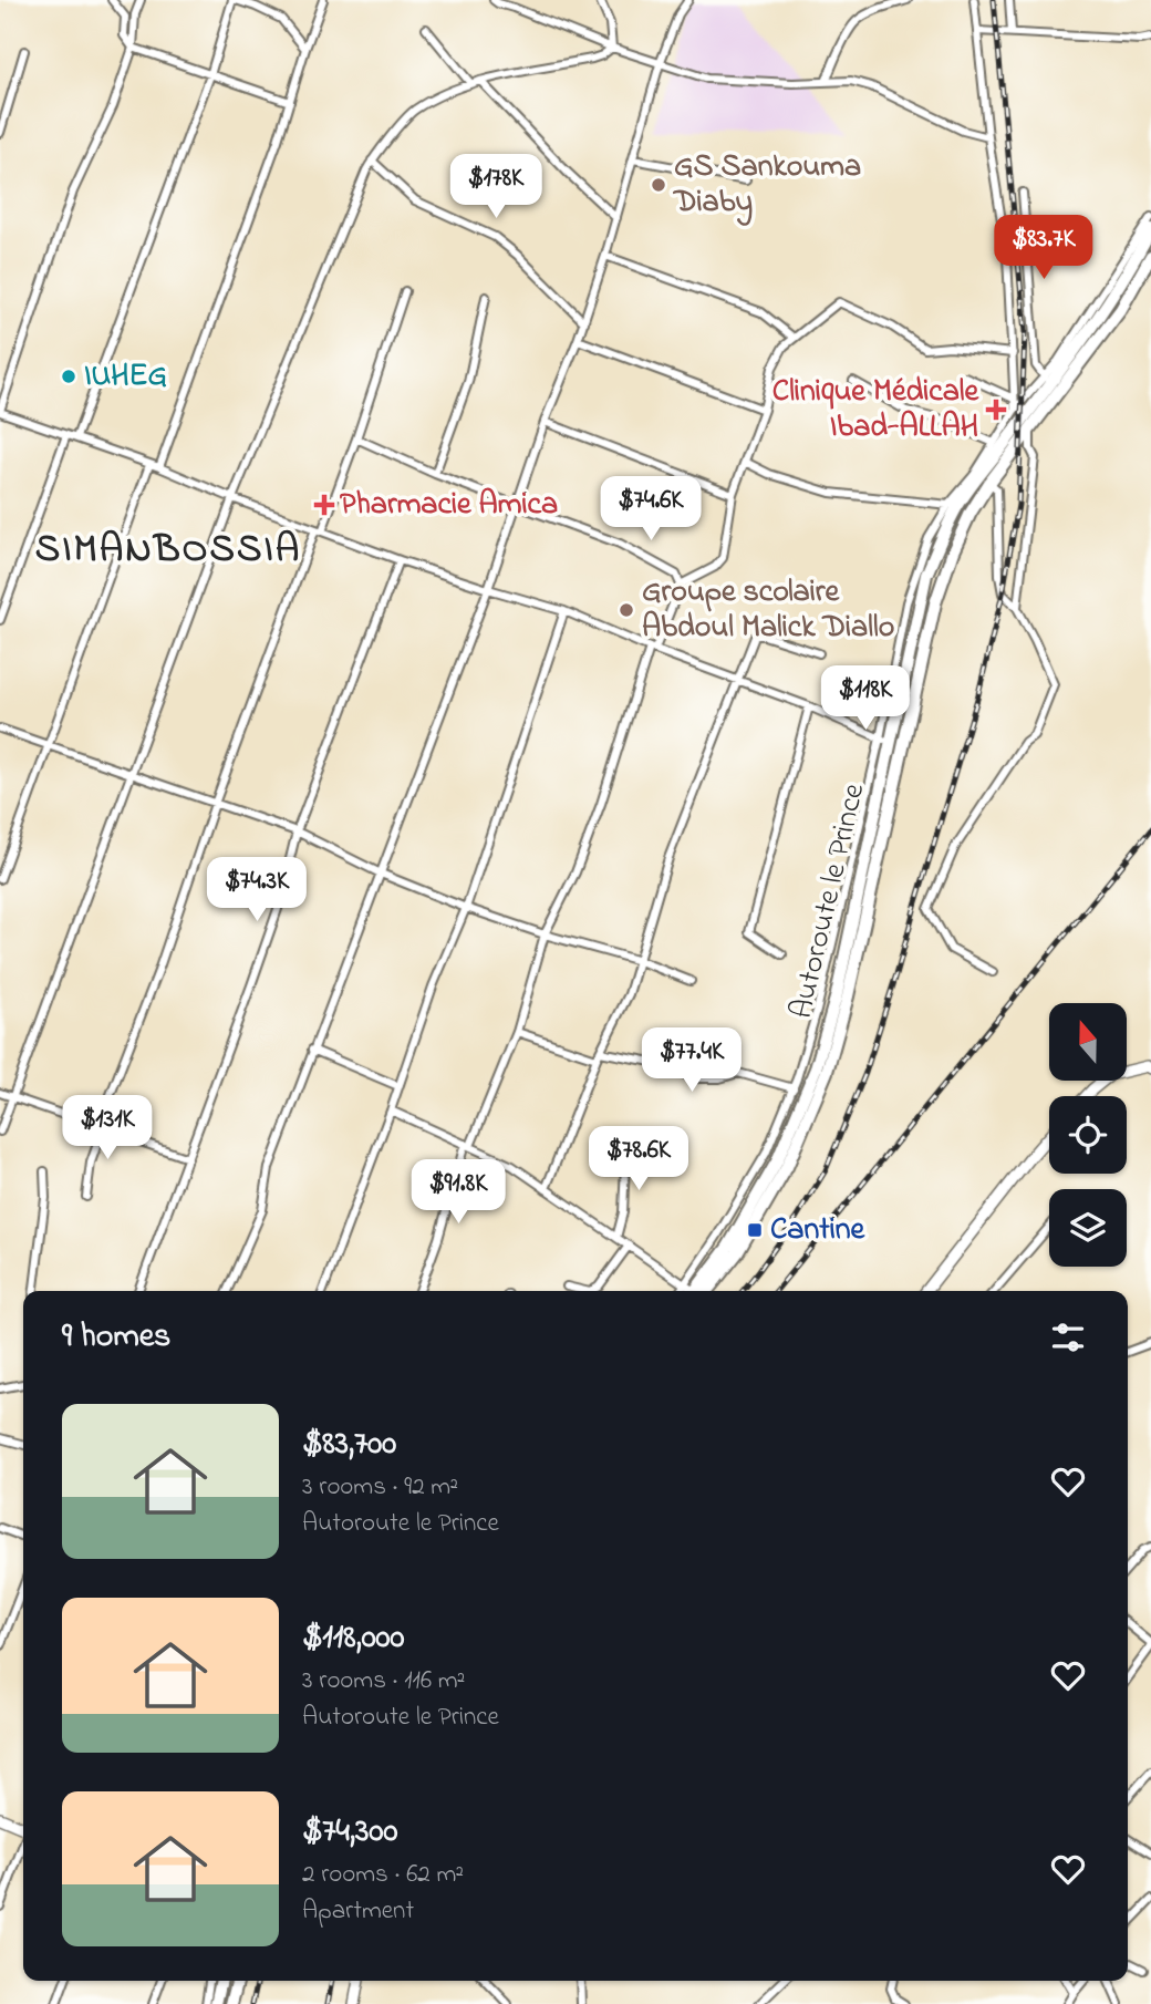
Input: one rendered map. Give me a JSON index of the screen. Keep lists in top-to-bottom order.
{
  "streets": {
    "main road": ["Autoroute le Prince"]
  },
  "districts": ["SIMANBOSSIA"],
  "places": {
    "other": ["GS Sankouma Diaby", "IUHEG", "Groupe scolaire Abdoul Malick Diallo"],
    "health": ["Clinique Médicale Ibad-ALLAH", "Pharmacie Amica"],
    "transit": ["Cantine"]
  },
  "north": "top",
  "page": {
    "price": [
      "$178K",
      "$83.7K",
      "$74.6K",
      "$118K",
      "$74.3K",
      "$77.4K",
      "$131K",
      "$78.6K",
      "$91.8K"
    ],
    "heading": "9 homes",
    "list": [
      {
        "name": "$83,700",
        "note": "3 rooms · 92 m² · Autoroute le Prince"
      },
      {
        "name": "$118,000",
        "note": "3 rooms · 116 m² · Autoroute le Prince"
      },
      {
        "name": "$74,300",
        "note": "2 rooms · 62 m² · Apartment"
      }
    ]
  }
}
